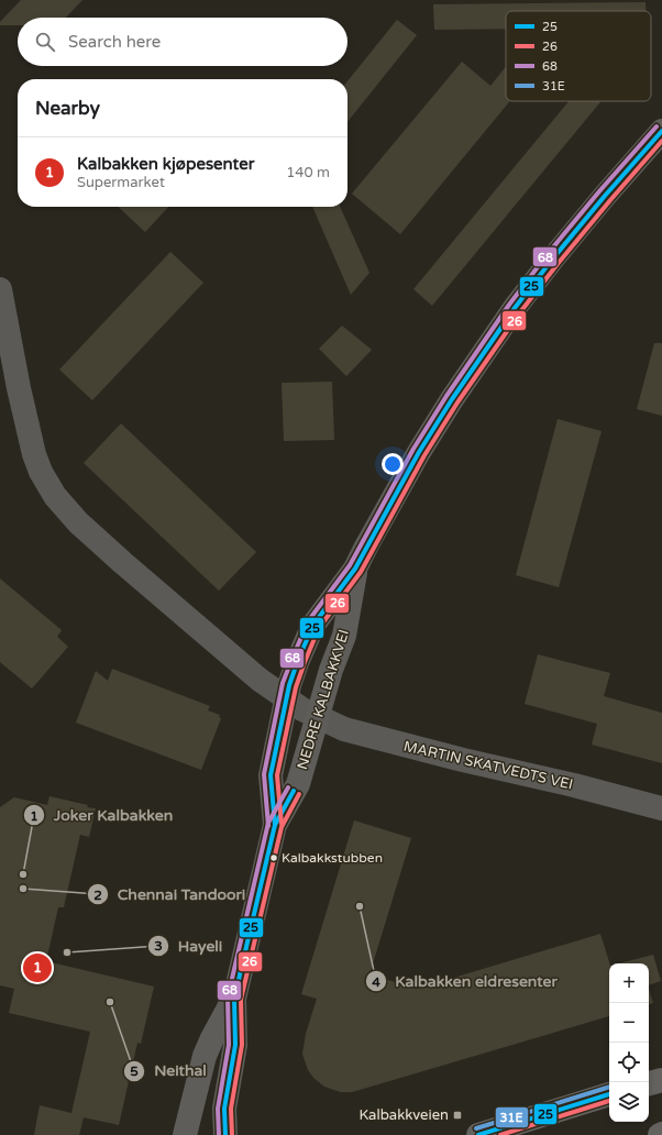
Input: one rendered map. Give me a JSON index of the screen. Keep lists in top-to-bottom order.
{
  "streets": {
    "main road": ["NEDRE KALBAKKVEI"],
    "street": ["MARTIN SKATVEDTS VEI"]
  },
  "crossings": [
    ["NEDRE KALBAKKVEI", "MARTIN SKATVEDTS VEI"]
  ],
  "places": {
    "other": [
      "Kalbakkstubben",
      "Joker Kalbakken",
      "Chennai Tandoori",
      "Kalbakken eldresenter",
      "Hayeli",
      "Neithal"
    ],
    "transit": ["Kalbakkveien"]
  },
  "lines": [
    "transit line 68",
    "transit line 25",
    "transit line 26",
    "transit line 31E"
  ],
  "legend": [
    "25",
    "26",
    "68",
    "31E"
  ],
  "page": {
    "search": "Search here",
    "heading": "Nearby",
    "list": [
      {
        "mark": "1",
        "name": "Kalbakken kjøpesenter",
        "note": "Supermarket",
        "value": "140 m"
      }
    ],
    "pins": "1",
    "map_buttons": ["+", "−"]
  }
}
